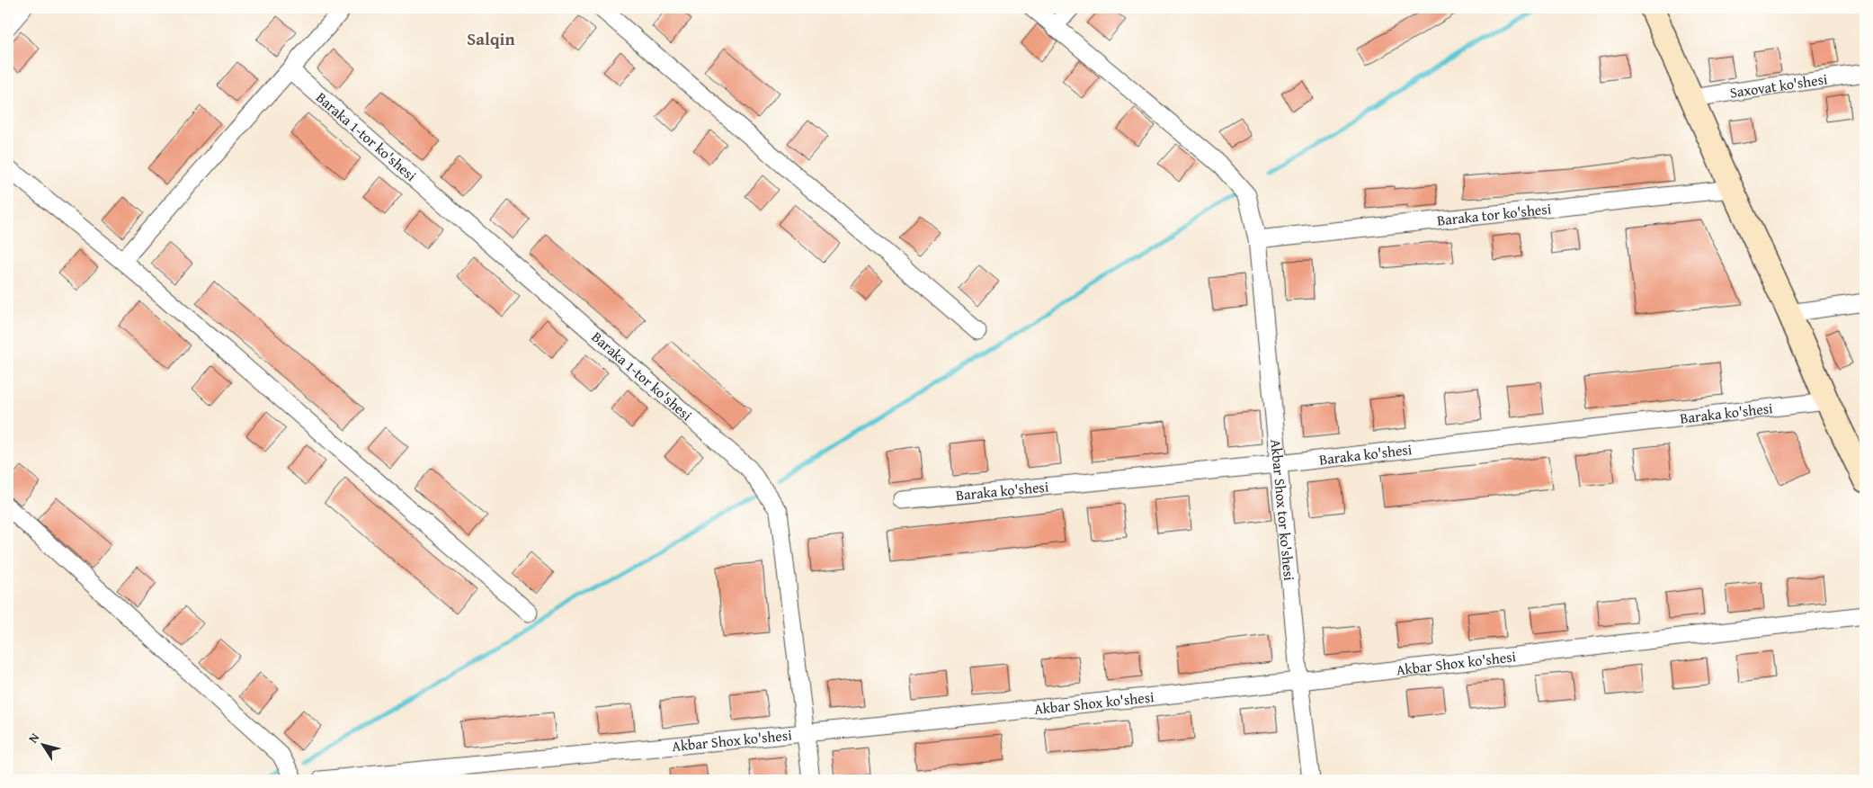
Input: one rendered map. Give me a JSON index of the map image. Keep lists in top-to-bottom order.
{
  "streets": {
    "street": [
      "Saxovat ko'shesi",
      "Baraka 1-tor ko'shesi",
      "Baraka tor ko'shesi",
      "Baraka ko'shesi",
      "Akbar Shox tor ko'shesi",
      "Akbar Shox ko'shesi"
    ]
  },
  "crossings": [
    ["Baraka 1-tor ko'shesi", "Akbar Shox ko'shesi"],
    ["Baraka tor ko'shesi", "Akbar Shox tor ko'shesi"],
    ["Baraka ko'shesi", "Akbar Shox tor ko'shesi"],
    ["Akbar Shox tor ko'shesi", "Akbar Shox ko'shesi"]
  ],
  "districts": ["Salqin"],
  "north": "top left"
}
